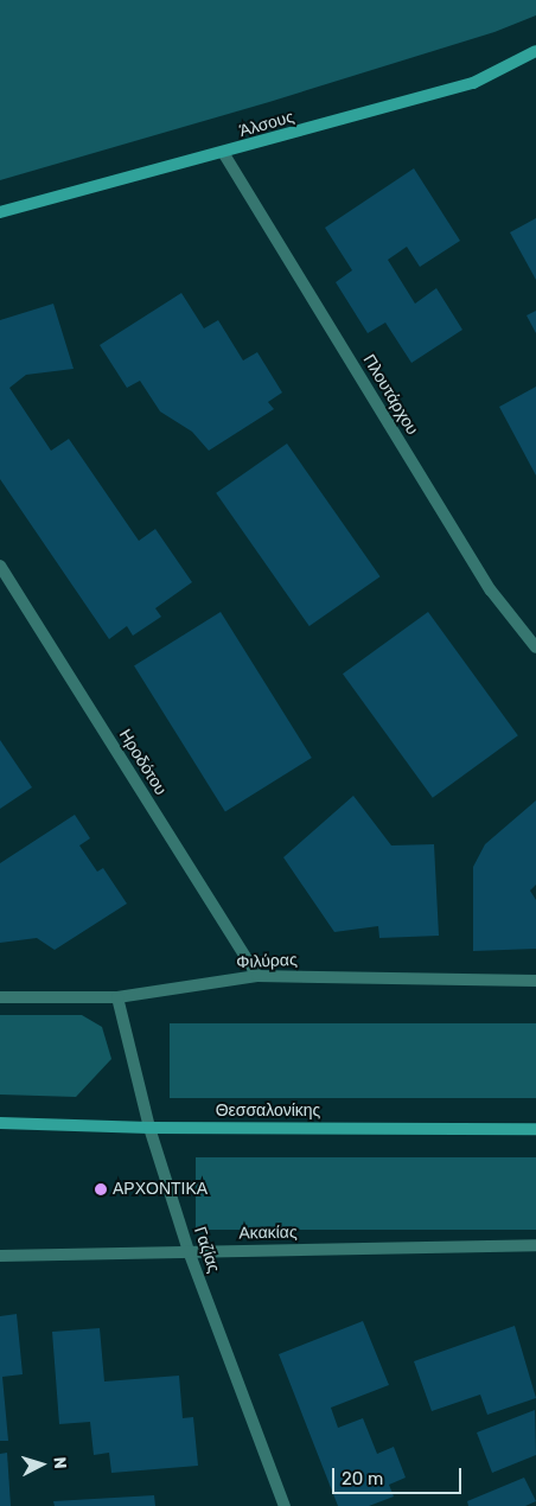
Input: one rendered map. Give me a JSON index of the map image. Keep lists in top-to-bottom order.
{
  "streets": {
    "street": [
      "Άλσους",
      "Πλουτάρχου",
      "Ηροδότου",
      "Φιλύρας",
      "Θεσσαλονίκης",
      "Ακακίας",
      "Γαζίας"
    ]
  },
  "crossings": [
    ["Άλσους", "Πλουτάρχου"],
    ["Ηροδότου", "Φιλύρας"],
    ["Φιλύρας", "Γαζίας"],
    ["Θεσσαλονίκης", "Γαζίας"],
    ["Ακακίας", "Γαζίας"]
  ],
  "places": ["ΑΡΧΟΝΤΙΚΑ"],
  "scale_bar": "20 m",
  "north": "right"
}
